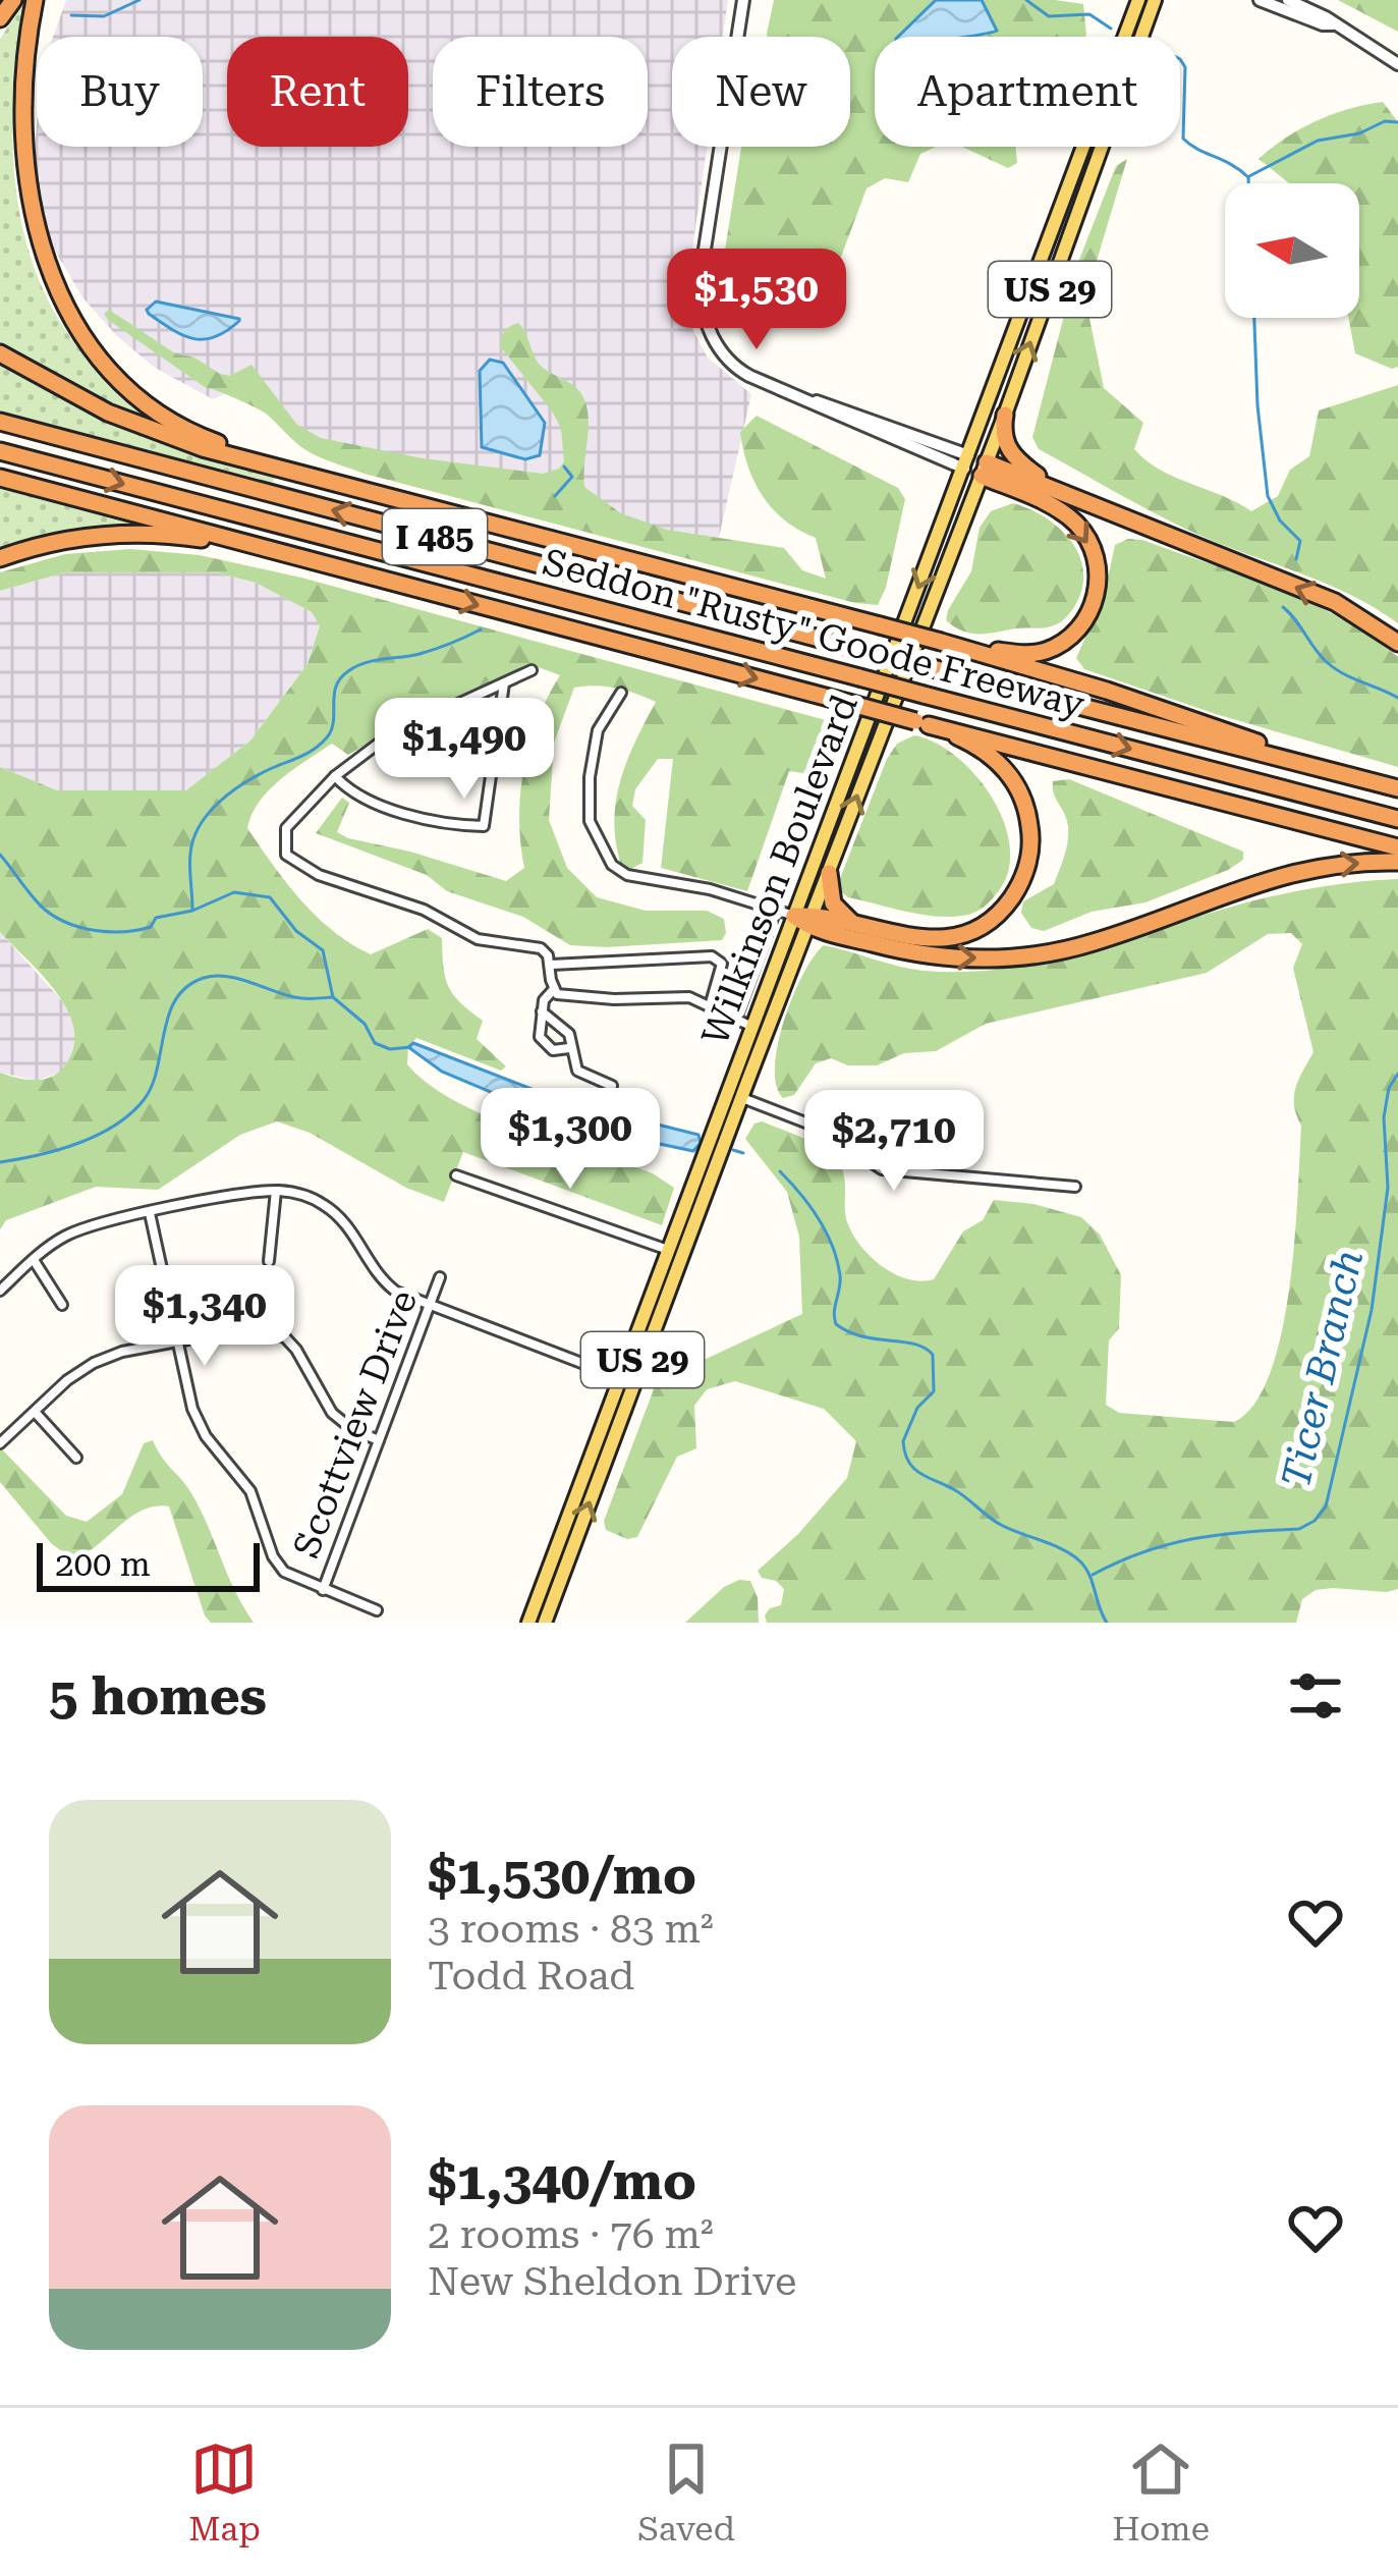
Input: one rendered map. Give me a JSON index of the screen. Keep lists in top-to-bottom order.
{
  "streets": {
    "highway": ["I 485", "Seddon \"Rusty\" Goode Freeway"],
    "main road": ["US 29", "Wilkinson Boulevard"],
    "street": ["Scottview Drive"]
  },
  "water": ["Ticer Branch"],
  "scale_bar": "200 m",
  "north": "left",
  "page": {
    "chip": [
      "Buy",
      "Rent",
      "Filters",
      "New",
      "Apartment"
    ],
    "price": [
      "$1,530",
      "$1,490",
      "$1,300",
      "$2,710",
      "$1,340"
    ],
    "scale": "200 m",
    "heading": "5 homes",
    "list": [
      {
        "name": "$1,530/mo",
        "note": "3 rooms · 83 m² · Todd Road"
      },
      {
        "name": "$1,340/mo",
        "note": "2 rooms · 76 m² · New Sheldon Drive"
      }
    ],
    "tabs": ["Map", "Saved", "Home"]
  }
}
